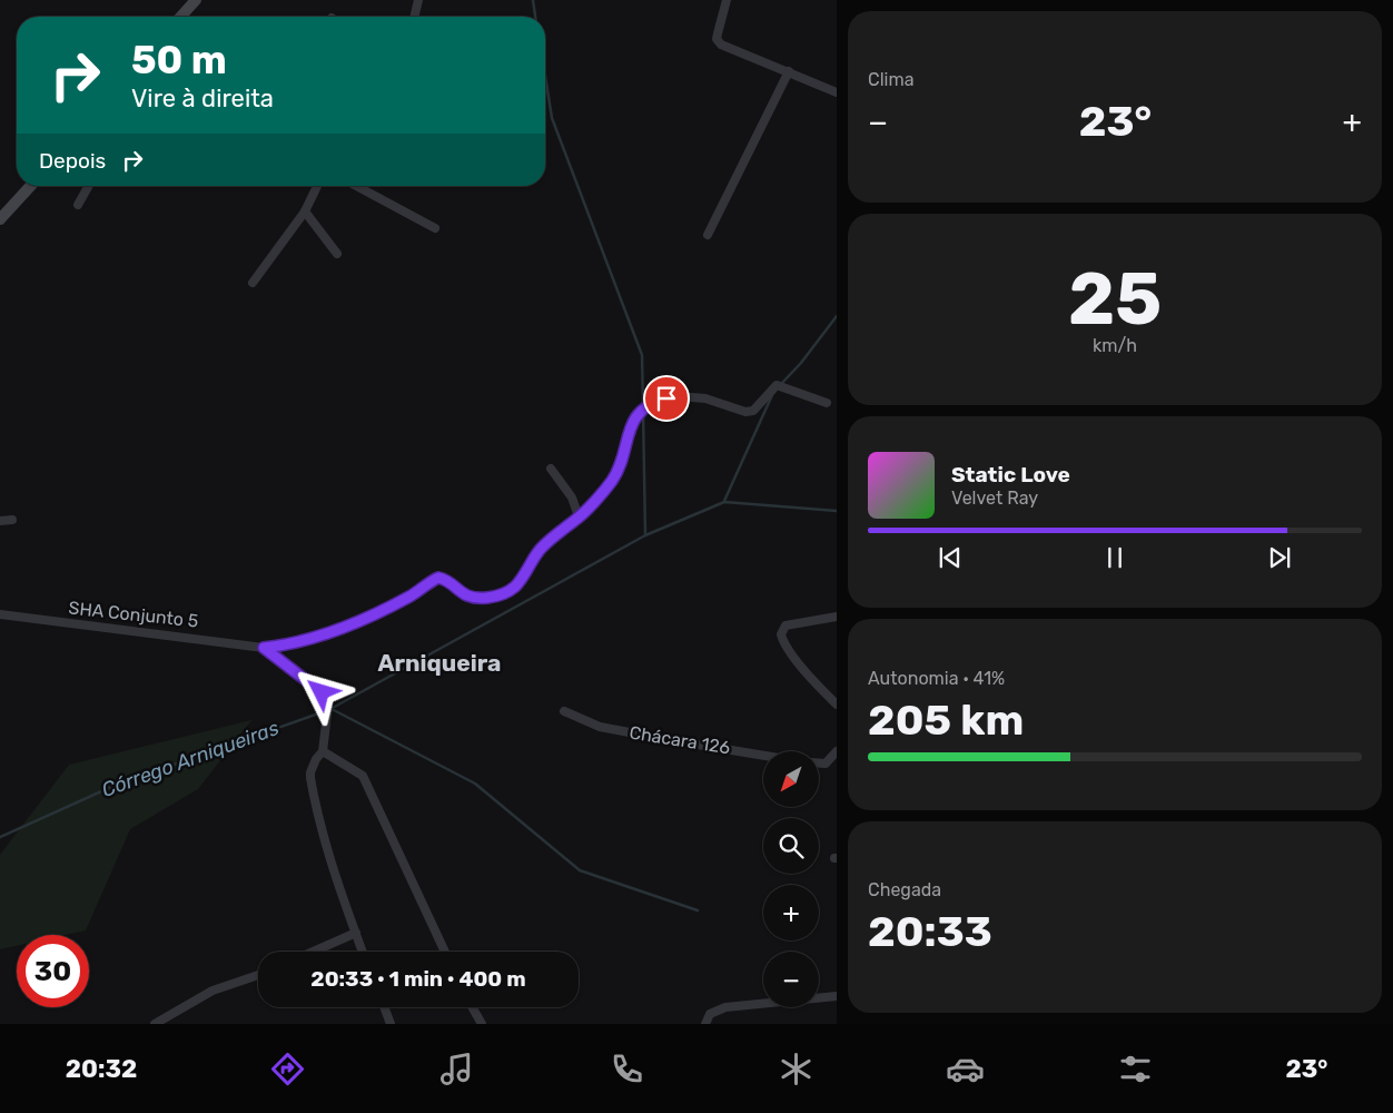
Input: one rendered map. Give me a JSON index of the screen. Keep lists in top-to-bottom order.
{
  "streets": {
    "street": ["SHA Conjunto 5", "Chácara 126"]
  },
  "districts": ["Arniqueira"],
  "water": ["Córrego Arniqueiras"],
  "north": "bottom left",
  "page": {
    "tile": [
      "Clima",
      ["25", "km/h"],
      ["Autonomia · 41%", "205 km"],
      ["Chegada", "20:33"]
    ],
    "turn": ["50 m", "Vire à direita"],
    "heat": ["−", "23°", "+"],
    "then": "Depois",
    "song": ["Static Love", "Velvet Ray"],
    "map_buttons": ["+", "−"],
    "limit": "30",
    "trip": "20:33 · 1 min · 400 m",
    "tabs": ["20:32", "23°"]
  }
}
